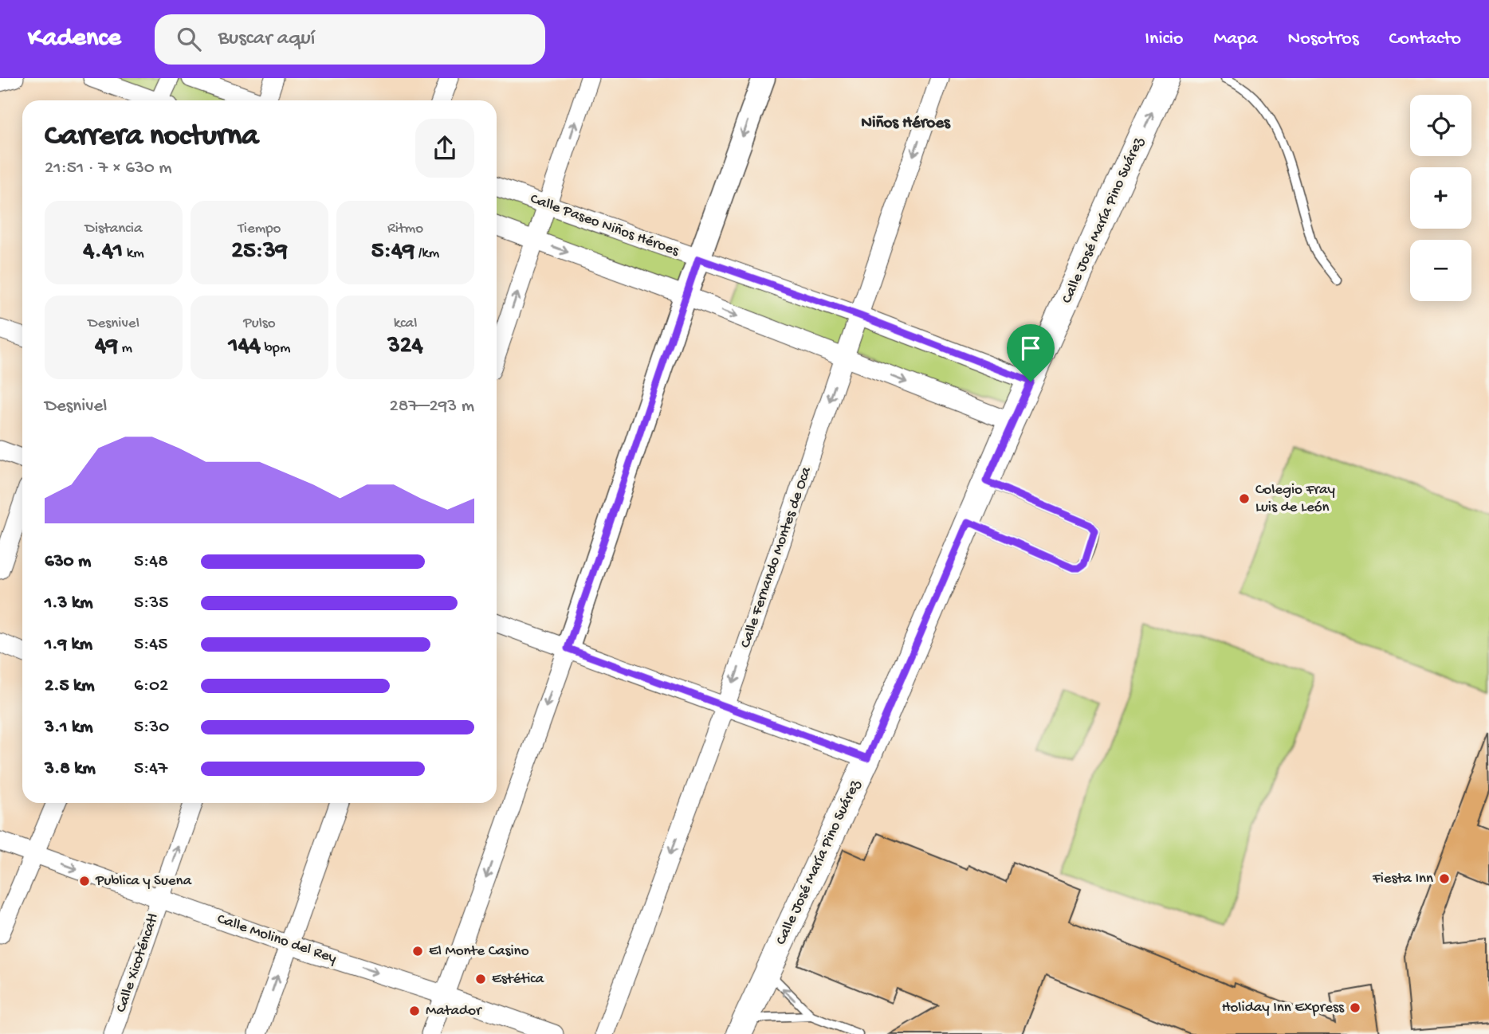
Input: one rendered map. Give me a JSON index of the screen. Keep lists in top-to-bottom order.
{
  "streets": {
    "main road": ["Calle José María Pino Suárez"],
    "street": [
      "Calle Paseo Niños Héroes",
      "Calle Fernando Montes de Oca",
      "Calle Molino del Rey",
      "Calle Xicoténcatl"
    ]
  },
  "crossings": [
    ["Calle José María Pino Suárez", "Calle Paseo Niños Héroes"],
    ["Calle Paseo Niños Héroes", "Calle Fernando Montes de Oca"],
    ["Calle Molino del Rey", "Calle Xicoténcatl"]
  ],
  "one_way": ["Calle Fernando Montes de Oca", "Calle Molino del Rey"],
  "districts": ["Niños Héroes"],
  "places": [
    "Colegio Fray Luis de León",
    "Fiesta Inn",
    "Publica y Suena",
    "El Monte Casino",
    "Estética",
    "Holiday Inn Express",
    "Matador"
  ],
  "page": {
    "header": "Kadence",
    "search": "Buscar aquí",
    "nav": [
      "Inicio",
      "Mapa",
      "Nosotros",
      "Contacto"
    ],
    "map_buttons": ["+", "−"],
    "heading": ["Carrera nocturna", "21:51 · 7 × 630 m"],
    "stats": [
      ["Distancia", "4.41 km"],
      ["Tiempo", "25:39"],
      ["Ritmo", "5:49 /km"],
      ["Desnivel", "49 m"],
      ["Pulso", "144 bpm"],
      ["kcal", "324"]
    ],
    "chart": ["Desnivel", "287–293 m"],
    "list": [
      {
        "name": "630 m",
        "note": "5:48"
      },
      {
        "name": "1.3 km",
        "note": "5:35"
      },
      {
        "name": "1.9 km",
        "note": "5:45"
      },
      {
        "name": "2.5 km",
        "note": "6:02"
      },
      {
        "name": "3.1 km",
        "note": "5:30"
      },
      {
        "name": "3.8 km",
        "note": "5:47"
      }
    ]
  }
}
